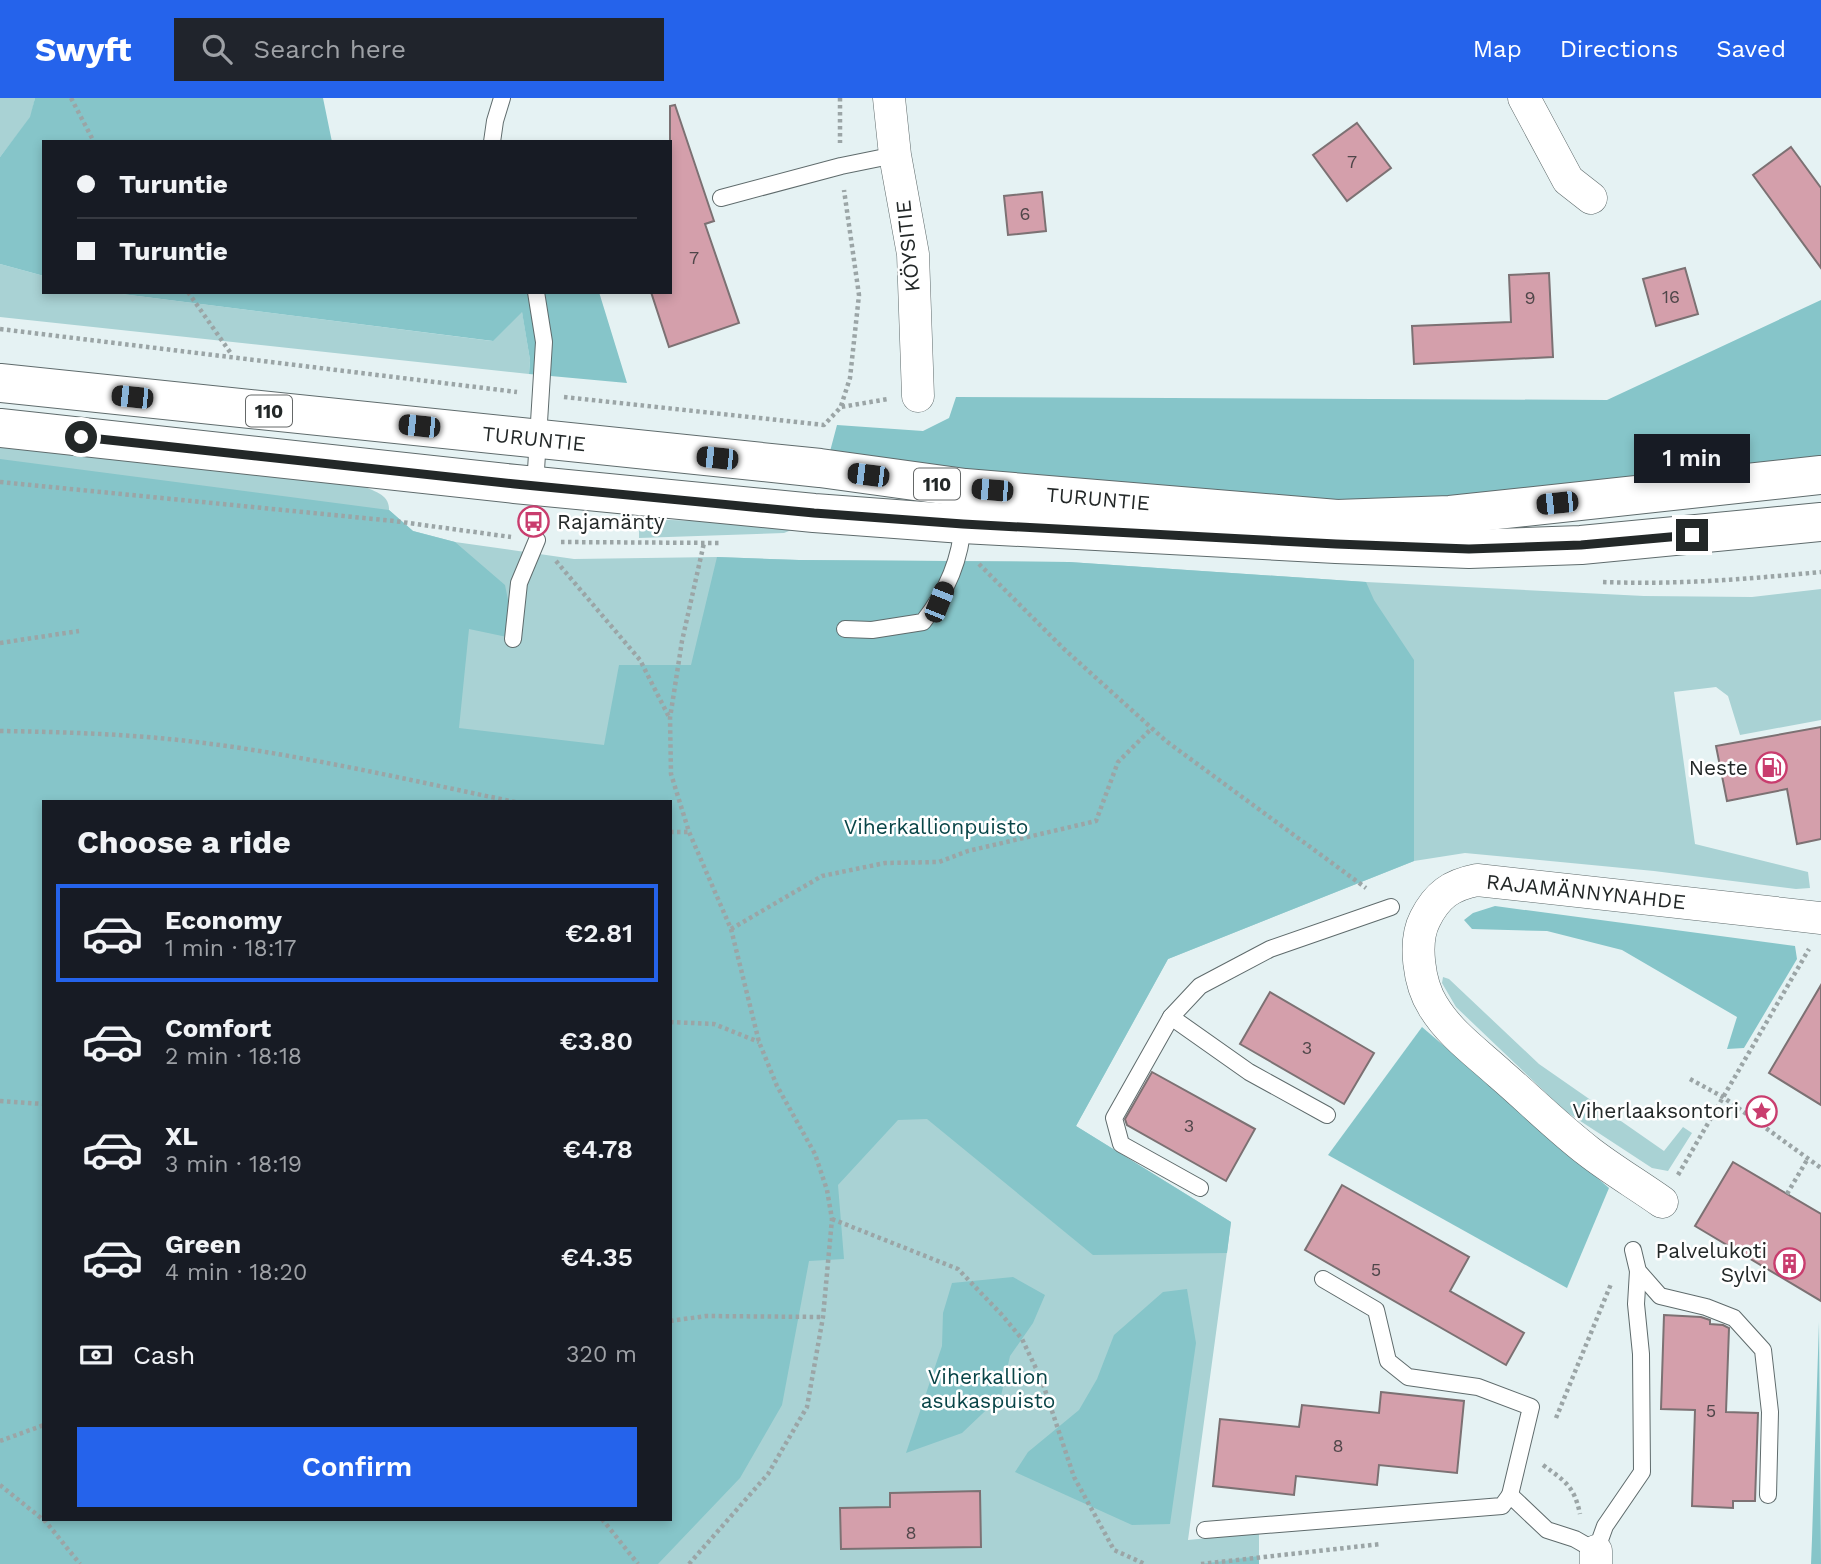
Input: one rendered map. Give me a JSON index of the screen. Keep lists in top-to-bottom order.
{
  "streets": {
    "main road": ["110", "TURUNTIE"],
    "street": ["KÖYSITIE", "RAJAMÄNNYNAHDE"]
  },
  "parks": ["Viherkallionpuisto", "Viherkallion asukaspuisto"],
  "places": {
    "bus stop": ["Rajamänty"],
    "fuel station": ["Neste"],
    "place": ["Viherlaaksontori"],
    "building": ["Palvelukoti Sylvi"]
  },
  "house_numbers": [
    "7",
    "6",
    "7",
    "16",
    "9",
    "3",
    "3",
    "5",
    "5",
    "8",
    "8"
  ],
  "page": {
    "header": "Swyft",
    "search": "Search here",
    "nav": ["Map", "Directions", "Saved"],
    "banner": ["Turuntie", "Turuntie"],
    "bubble": "1 min",
    "heading": "Choose a ride",
    "list": [
      {
        "name": "Economy",
        "note": "1 min · 18:17",
        "value": "€2.81"
      },
      {
        "name": "Comfort",
        "note": "2 min · 18:18",
        "value": "€3.80"
      },
      {
        "name": "XL",
        "note": "3 min · 18:19",
        "value": "€4.78"
      },
      {
        "name": "Green",
        "note": "4 min · 18:20",
        "value": "€4.35"
      }
    ],
    "pay": ["Cash", "320 m"],
    "buttons": "Confirm"
  }
}
